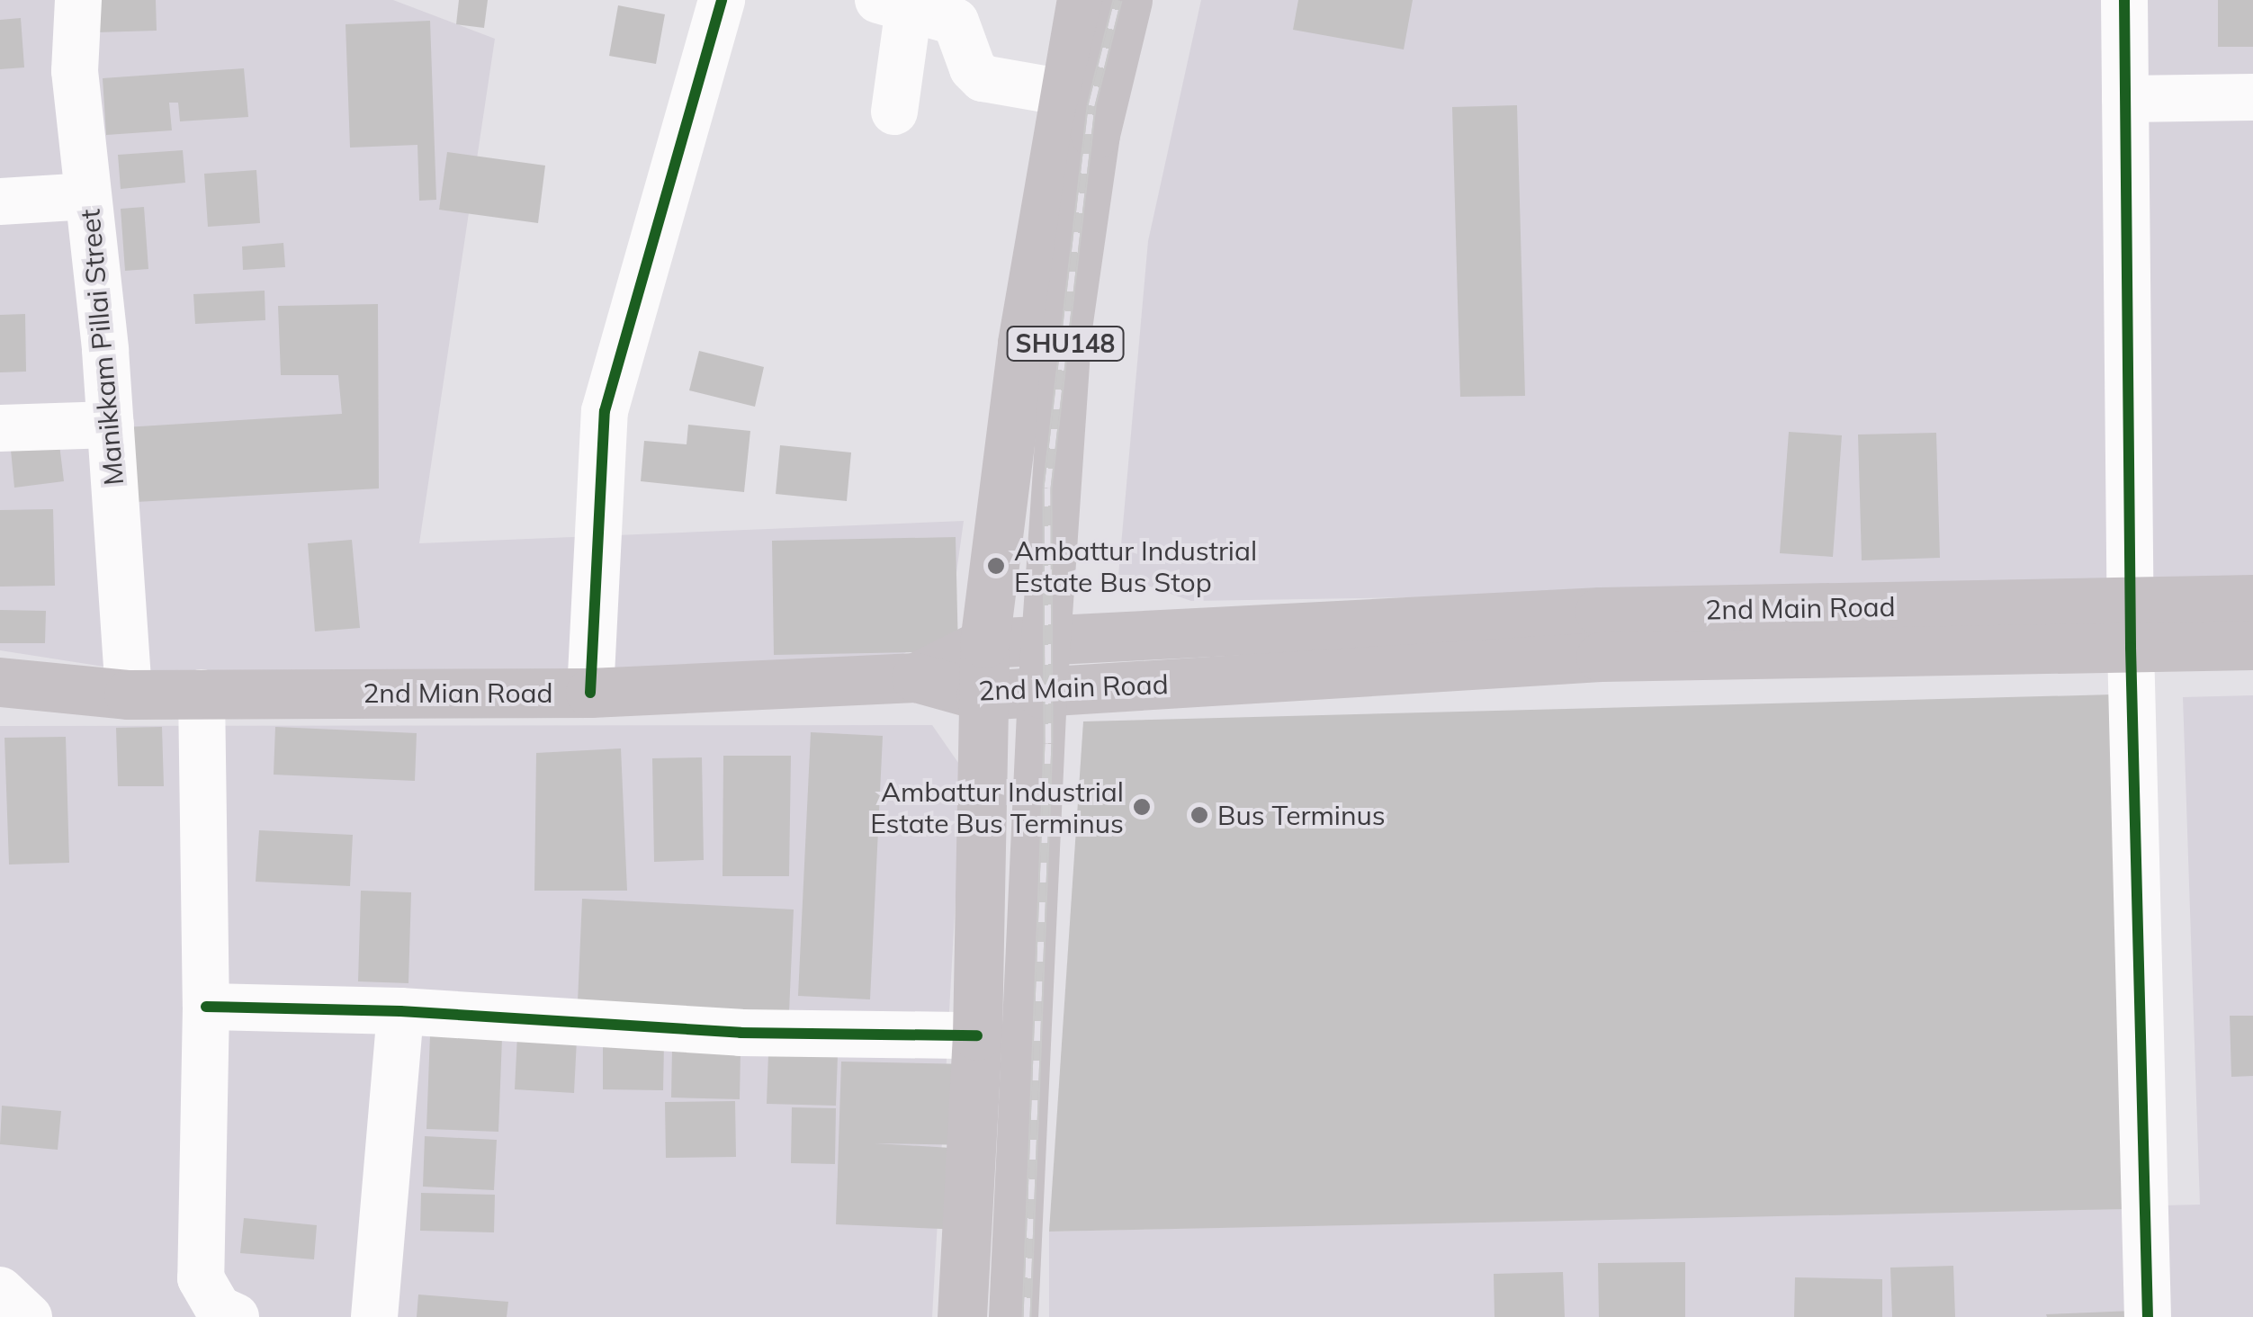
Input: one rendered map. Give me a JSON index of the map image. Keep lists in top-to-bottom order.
{
  "streets": {
    "main road": ["SHU148", "2nd Main Road", "2nd Mian Road"],
    "street": ["Manikkam Pillai Street"]
  },
  "crossings": [
    ["SHU148", "2nd Main Road"],
    ["Manikkam Pillai Street", "2nd Mian Road"],
    ["2nd Main Road", "2nd Mian Road"]
  ],
  "places": ["Ambattur Industrial Estate Bus Stop", "Ambattur Industrial Estate Bus Terminus", "Bus Terminus"]
}
